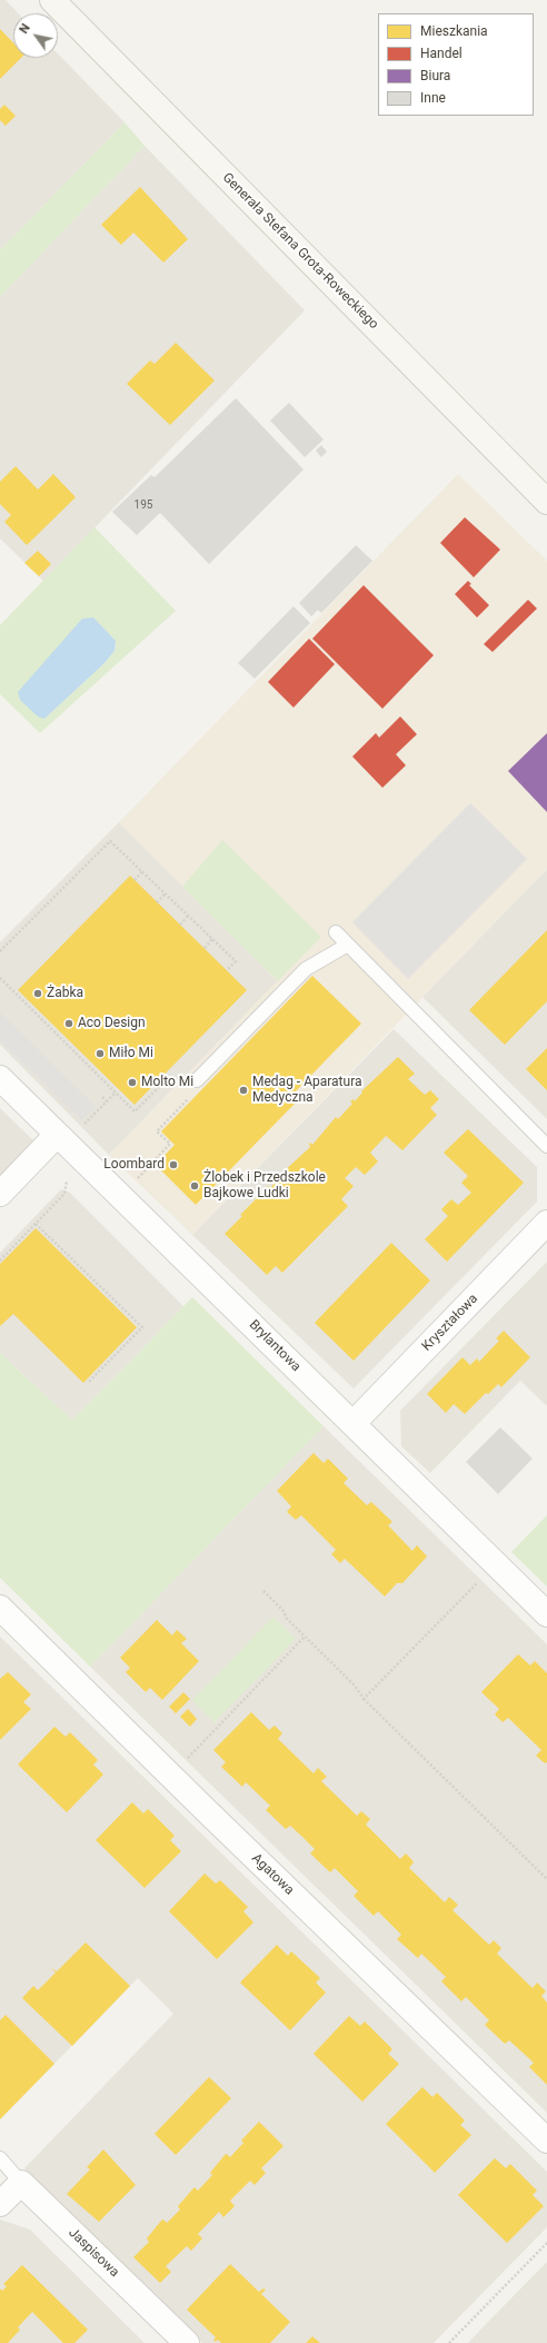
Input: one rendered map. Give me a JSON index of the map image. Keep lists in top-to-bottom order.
{
  "streets": {
    "street": [
      "Generała Stefana Grota-Roweckiego",
      "Kryształowa",
      "Brylantowa",
      "Agatowa",
      "Jaspisowa"
    ]
  },
  "crossings": [
    ["Kryształowa", "Brylantowa"]
  ],
  "places": [
    "Żabka",
    "Aco Design",
    "Miło Mi",
    "Molto Mi",
    "Medag - Aparatura Medyczna",
    "Loombard",
    "Żlobek i Przedszkole Bajkowe Ludki"
  ],
  "house_numbers": ["195"],
  "legend": [
    "Mieszkania",
    "Handel",
    "Biura",
    "Inne"
  ],
  "north": "top left"
}
